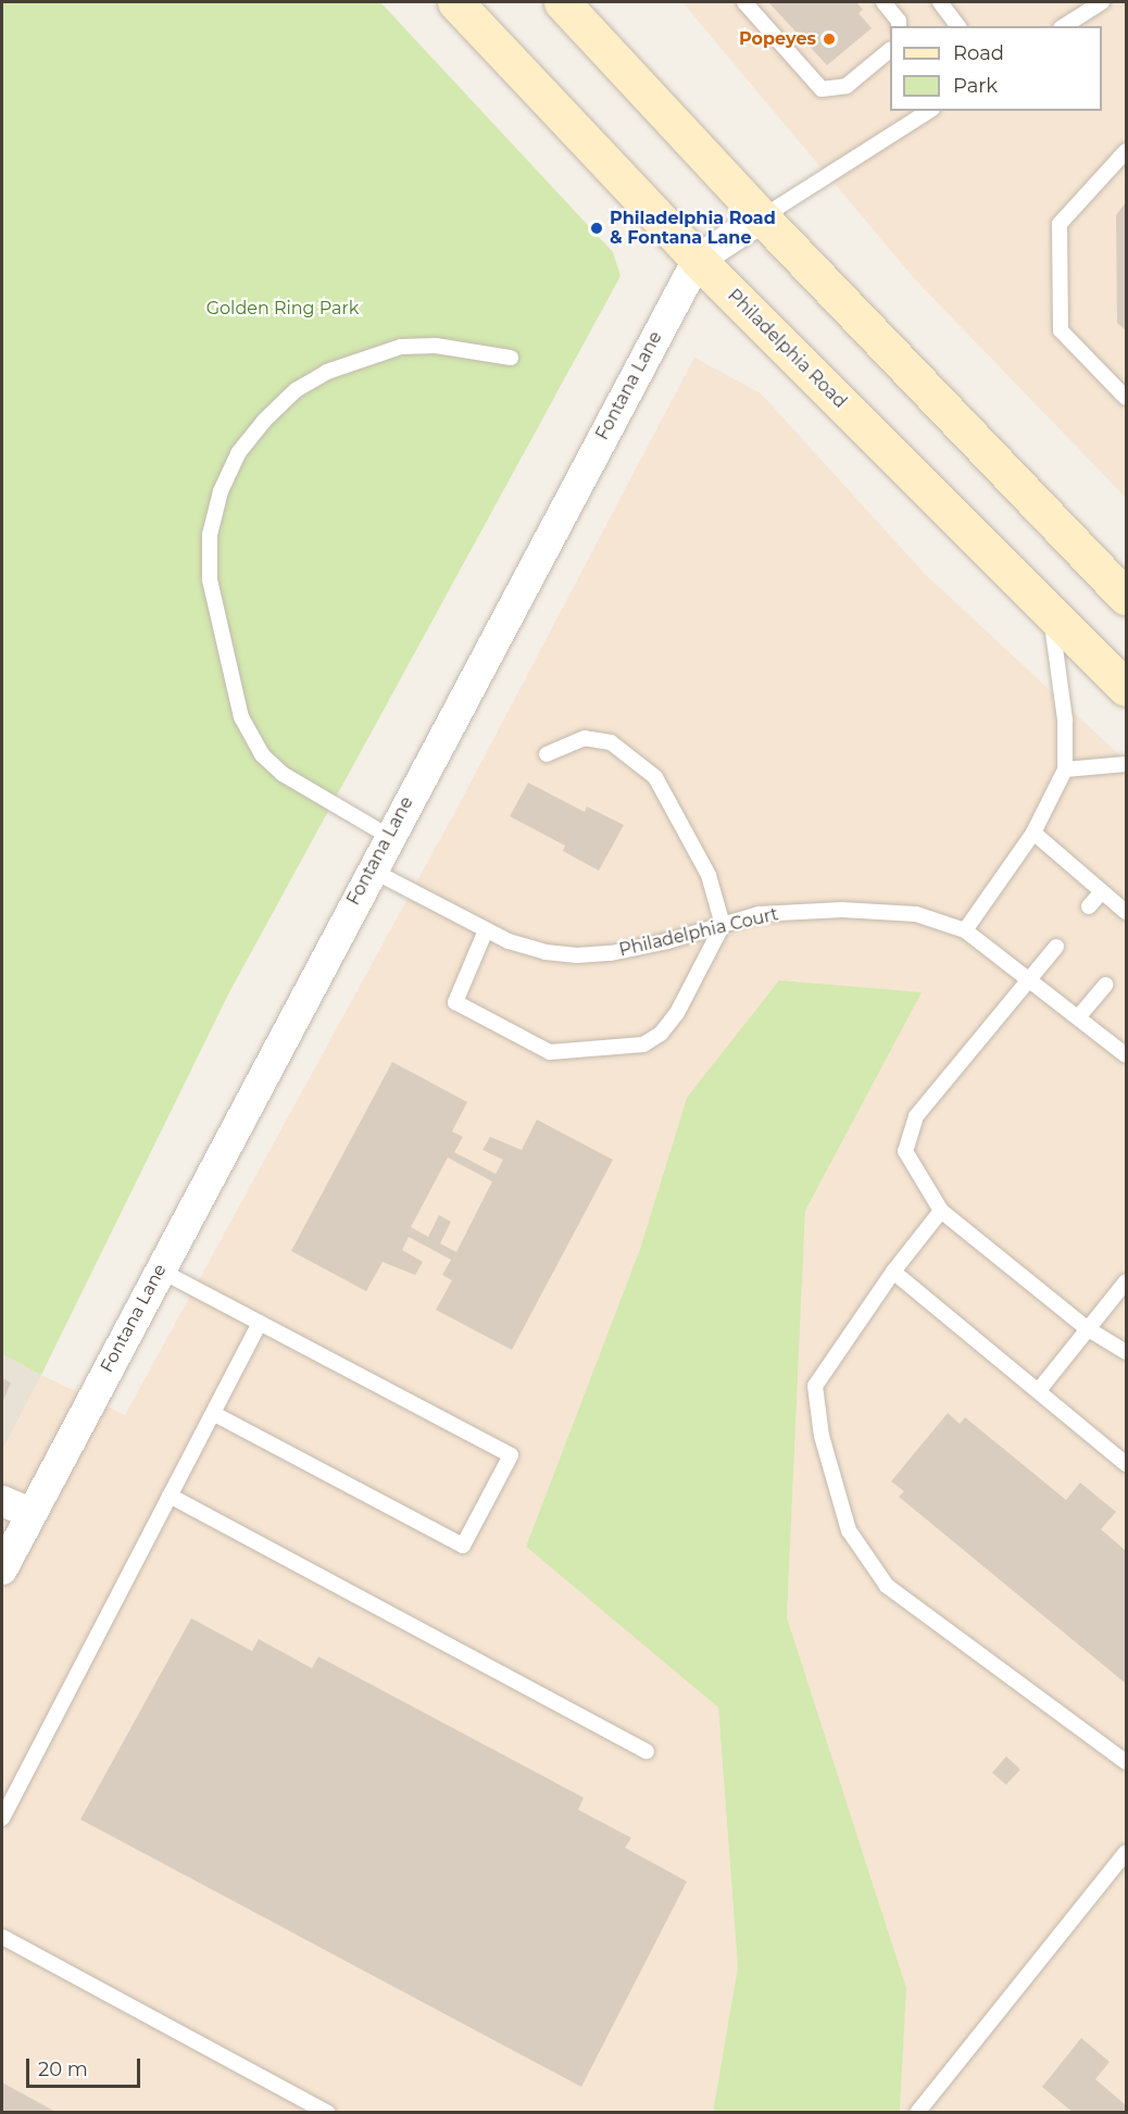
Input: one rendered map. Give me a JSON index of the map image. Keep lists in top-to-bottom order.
{
  "streets": {
    "main road": ["Philadelphia Road"],
    "street": ["Fontana Lane"],
    "lane": ["Philadelphia Court"]
  },
  "crossings": [
    ["Philadelphia Road", "Fontana Lane"],
    ["Fontana Lane", "Philadelphia Court"]
  ],
  "parks": ["Golden Ring Park"],
  "places": ["Popeyes", "Philadelphia Road & Fontana Lane"],
  "legend": ["Road", "Park"],
  "scale_bar": "20 m"
}
